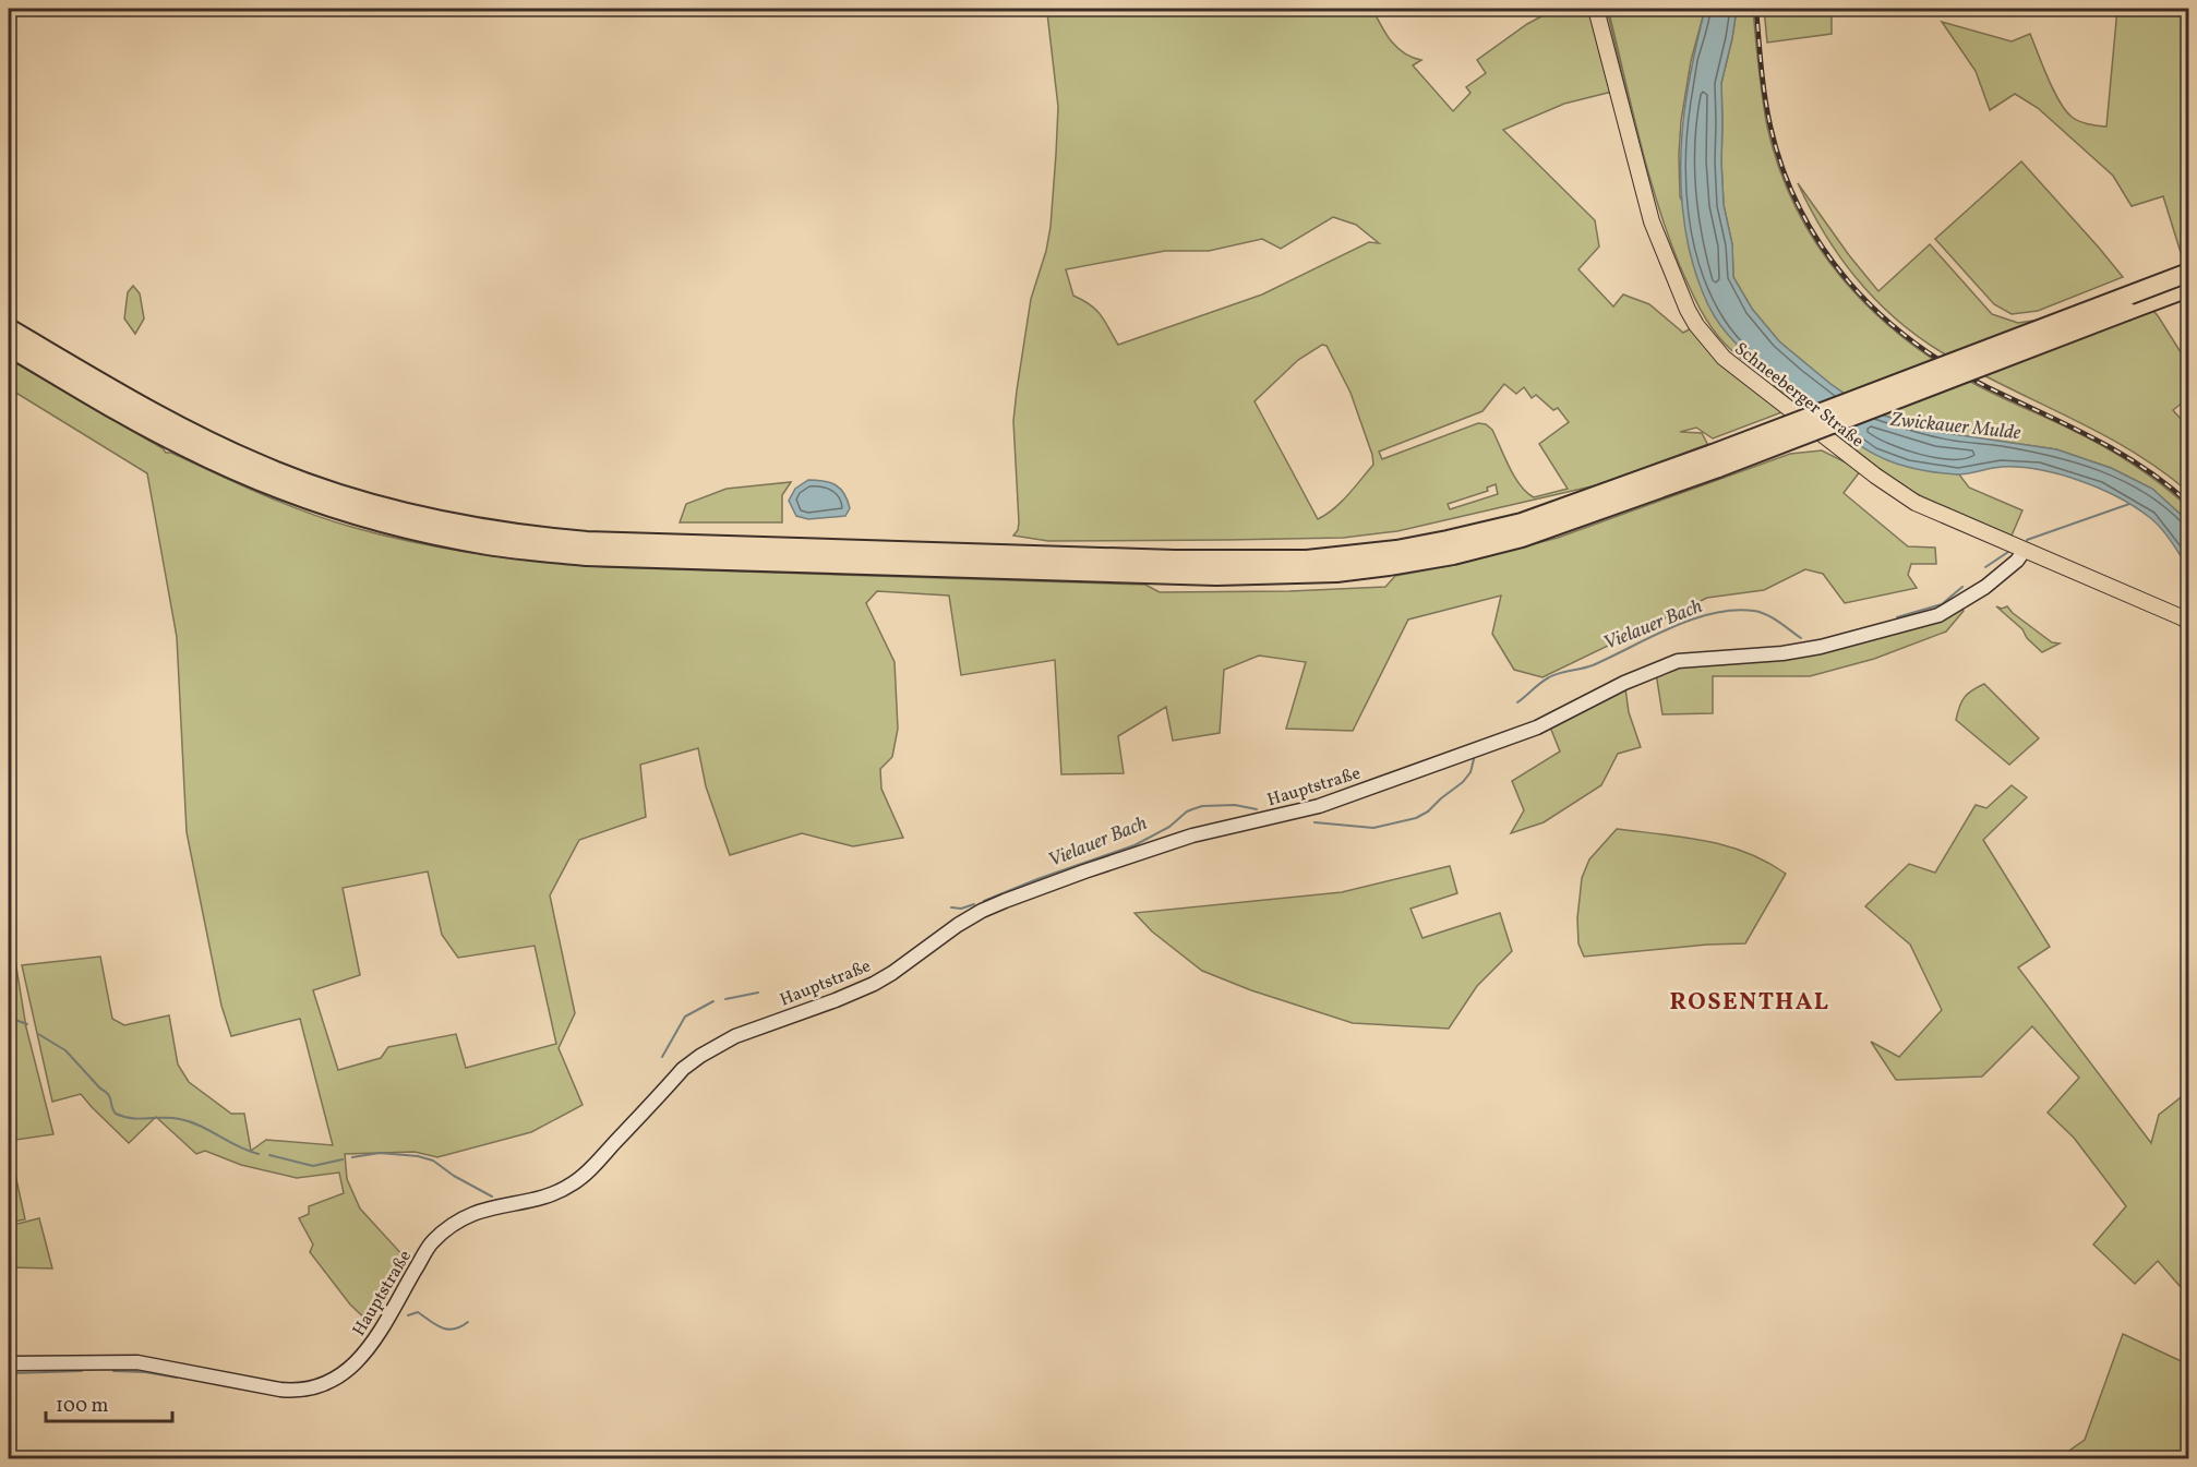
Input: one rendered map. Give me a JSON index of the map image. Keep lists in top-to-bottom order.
{
  "streets": {
    "main road": ["Schneeberger Straße", "Hauptstraße"]
  },
  "crossings": [
    ["Schneeberger Straße", "Hauptstraße"]
  ],
  "districts": ["ROSENTHAL"],
  "water": ["Zwickauer Mulde", "Vielauer Bach"],
  "scale_bar": "100 m"
}
